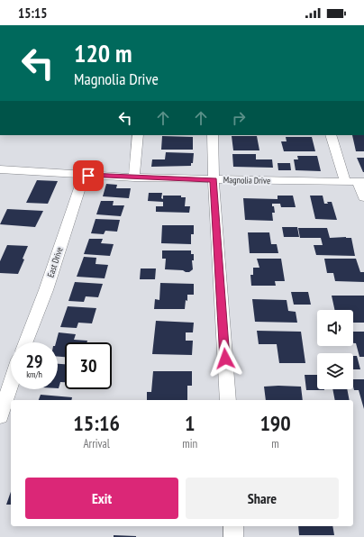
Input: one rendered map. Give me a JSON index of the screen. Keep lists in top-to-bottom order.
{
  "streets": {
    "street": ["Magnolia Drive", "East Drive"]
  },
  "crossings": [
    ["Magnolia Drive", "East Drive"]
  ],
  "page": {
    "status": "15:15",
    "turn": ["120 m", "Magnolia Drive"],
    "speed": "29 km/h",
    "limit": "30",
    "eta": [
      "15:16",
      "Arrival",
      "1",
      "min",
      "190",
      "m"
    ],
    "buttons": ["Exit", "Share"]
  }
}
